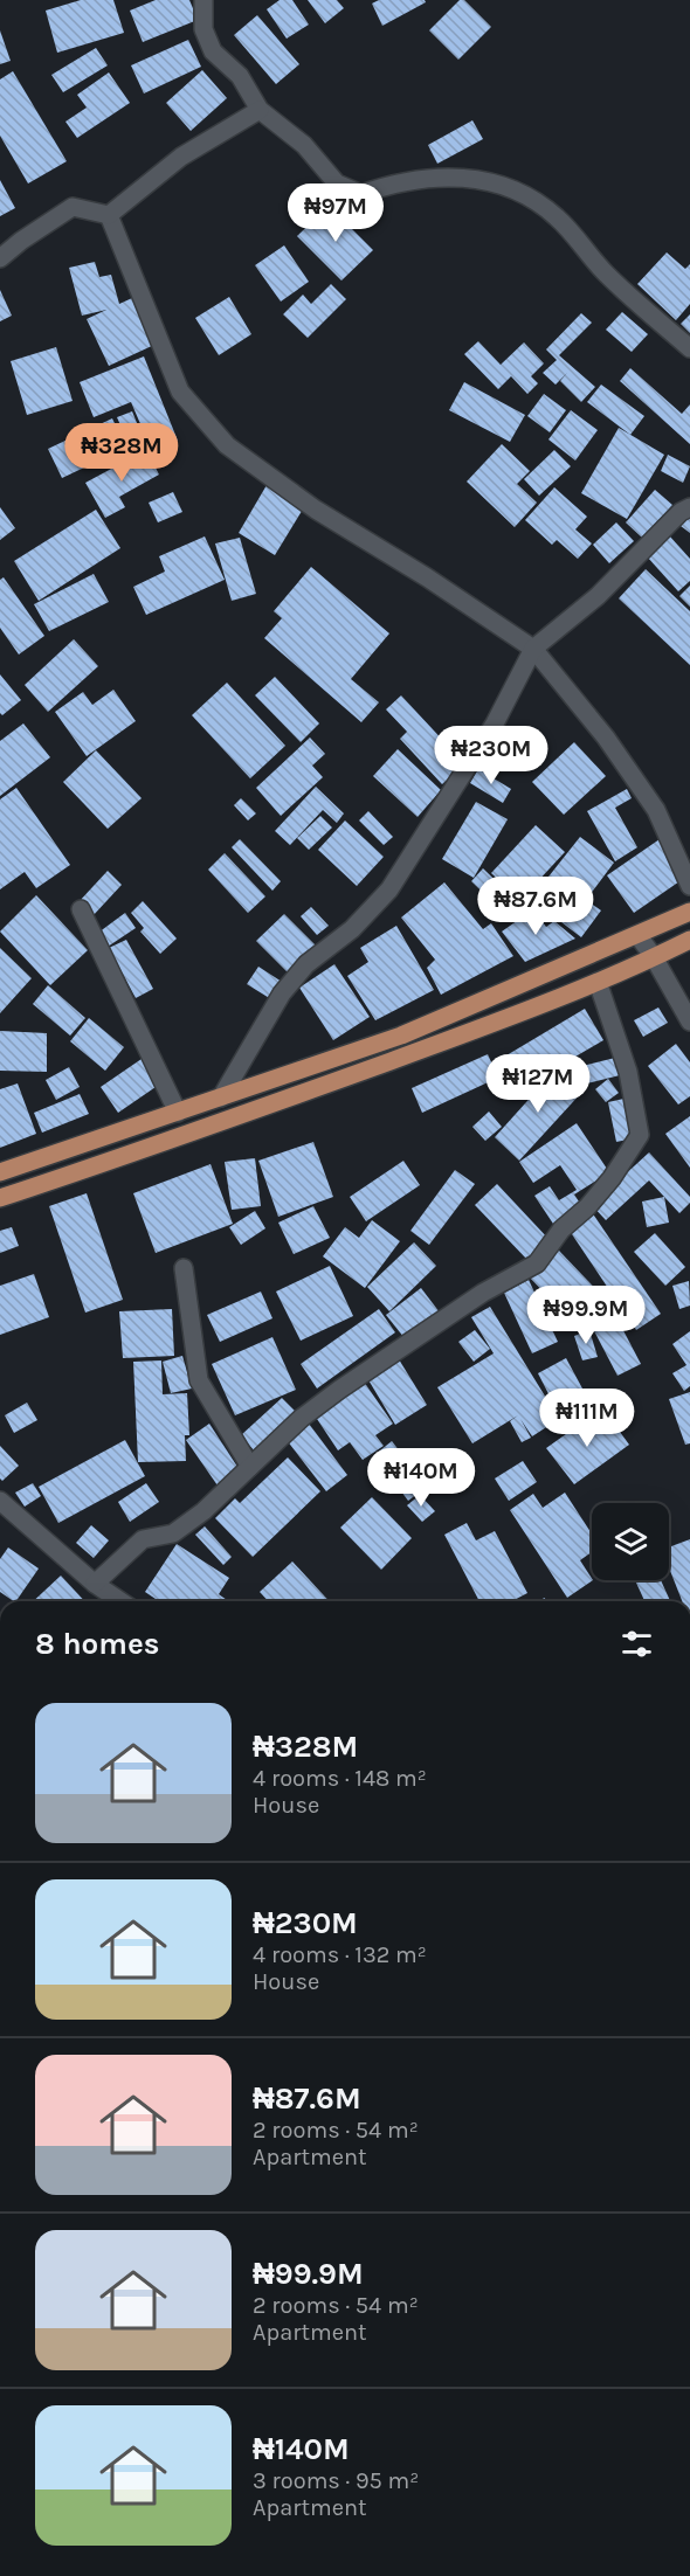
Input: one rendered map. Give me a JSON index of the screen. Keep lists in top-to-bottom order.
{
  "page": {
    "price": [
      "₦97M",
      "₦328M",
      "₦230M",
      "₦87.6M",
      "₦127M",
      "₦99.9M",
      "₦111M",
      "₦140M"
    ],
    "heading": "8 homes",
    "list": [
      {
        "name": "₦328M",
        "note": "4 rooms · 148 m² · House"
      },
      {
        "name": "₦230M",
        "note": "4 rooms · 132 m² · House"
      },
      {
        "name": "₦87.6M",
        "note": "2 rooms · 54 m² · Apartment"
      },
      {
        "name": "₦99.9M",
        "note": "2 rooms · 54 m² · Apartment"
      },
      {
        "name": "₦140M",
        "note": "3 rooms · 95 m² · Apartment"
      }
    ]
  }
}
